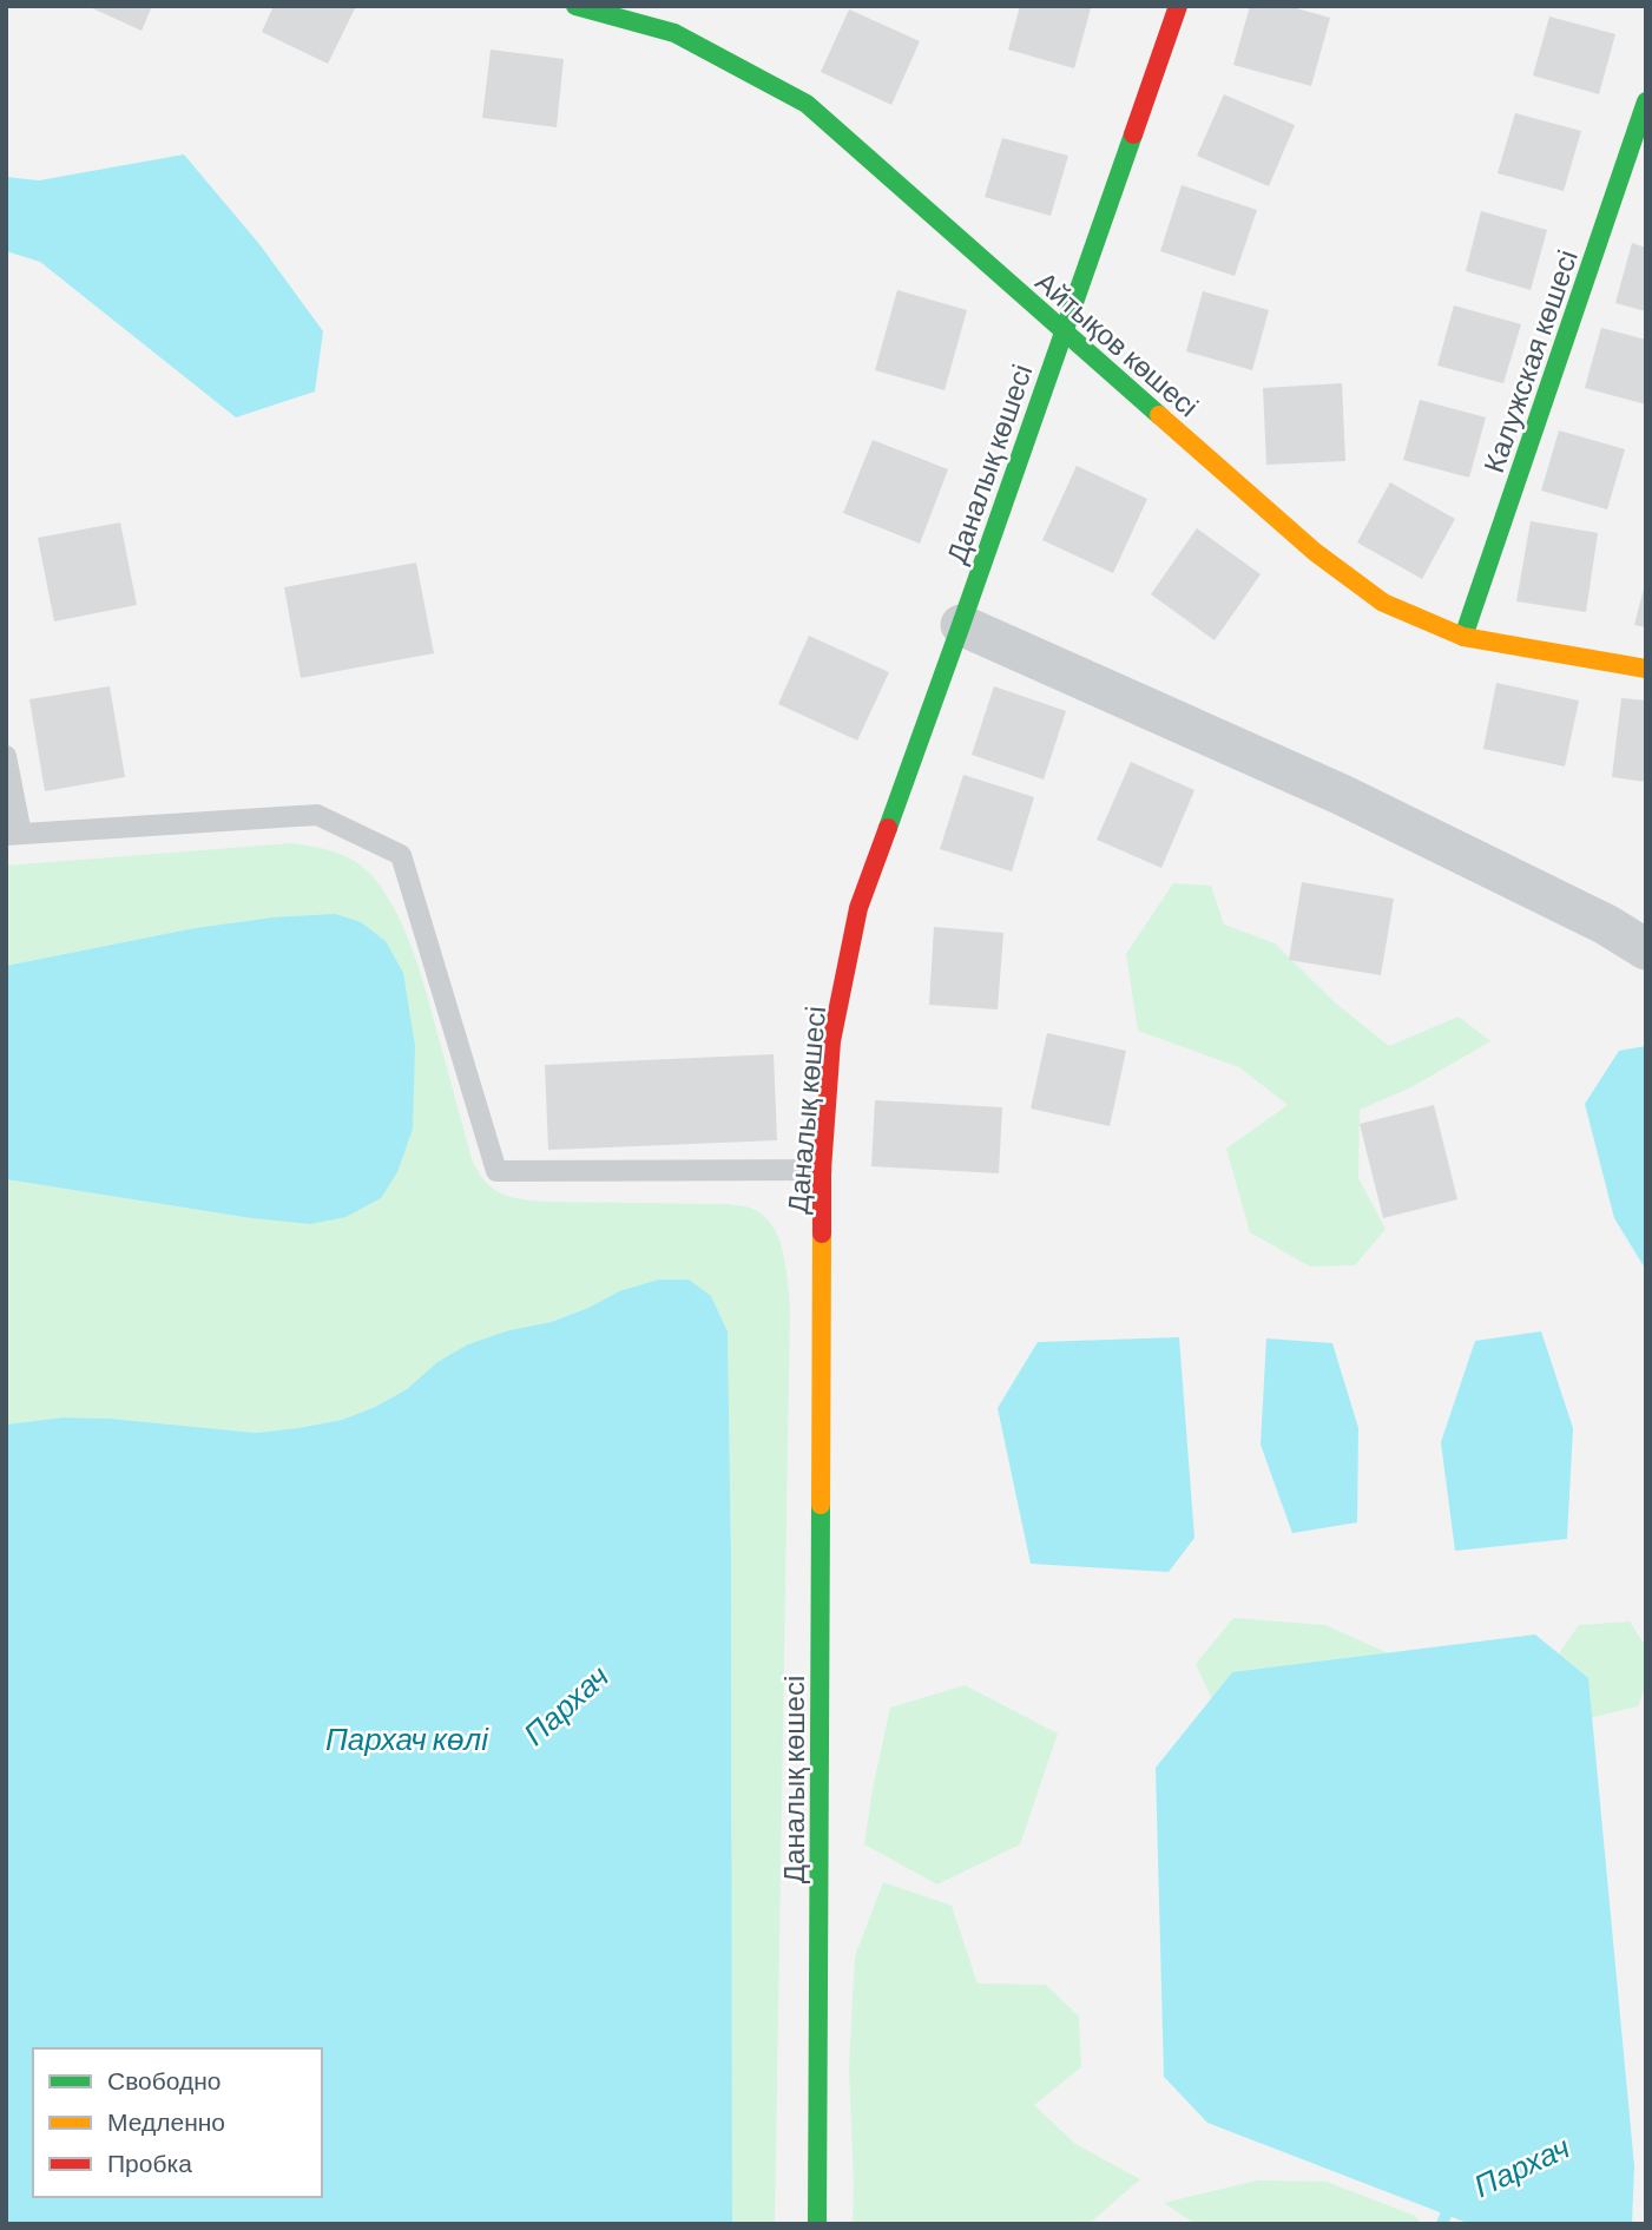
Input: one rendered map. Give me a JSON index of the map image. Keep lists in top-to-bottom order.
{
  "streets": {
    "street": ["Айтықов көшесі", "Калужская көшесі", "Даналық көшесі"]
  },
  "crossings": [
    ["Айтықов көшесі", "Калужская көшесі"],
    ["Айтықов көшесі", "Даналық көшесі"]
  ],
  "water": ["Пархач", "Пархач көлі"],
  "legend": ["Свободно", "Медленно", "Пробка"]
}
